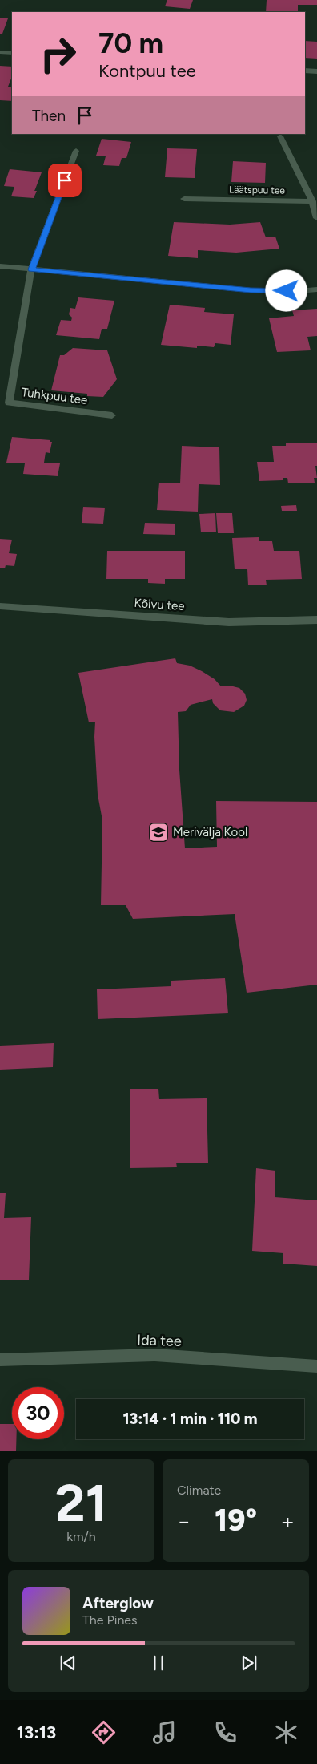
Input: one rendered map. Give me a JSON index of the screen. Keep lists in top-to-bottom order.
{
  "streets": {
    "street": [
      "Läätspuu tee",
      "Tuhkpuu tee",
      "Kõivu tee",
      "Ida tee"
    ]
  },
  "places": {
    "school or university": ["Merivälja Kool"]
  },
  "page": {
    "turn": ["70 m", "Kontpuu tee"],
    "then": "Then",
    "limit": "30",
    "trip": "13:14 · 1 min · 110 m",
    "tile": [
      ["21", "km/h"],
      "Climate"
    ],
    "heat": ["−", "19°", "+"],
    "song": ["Afterglow", "The Pines"],
    "tabs": "13:13"
  }
}
